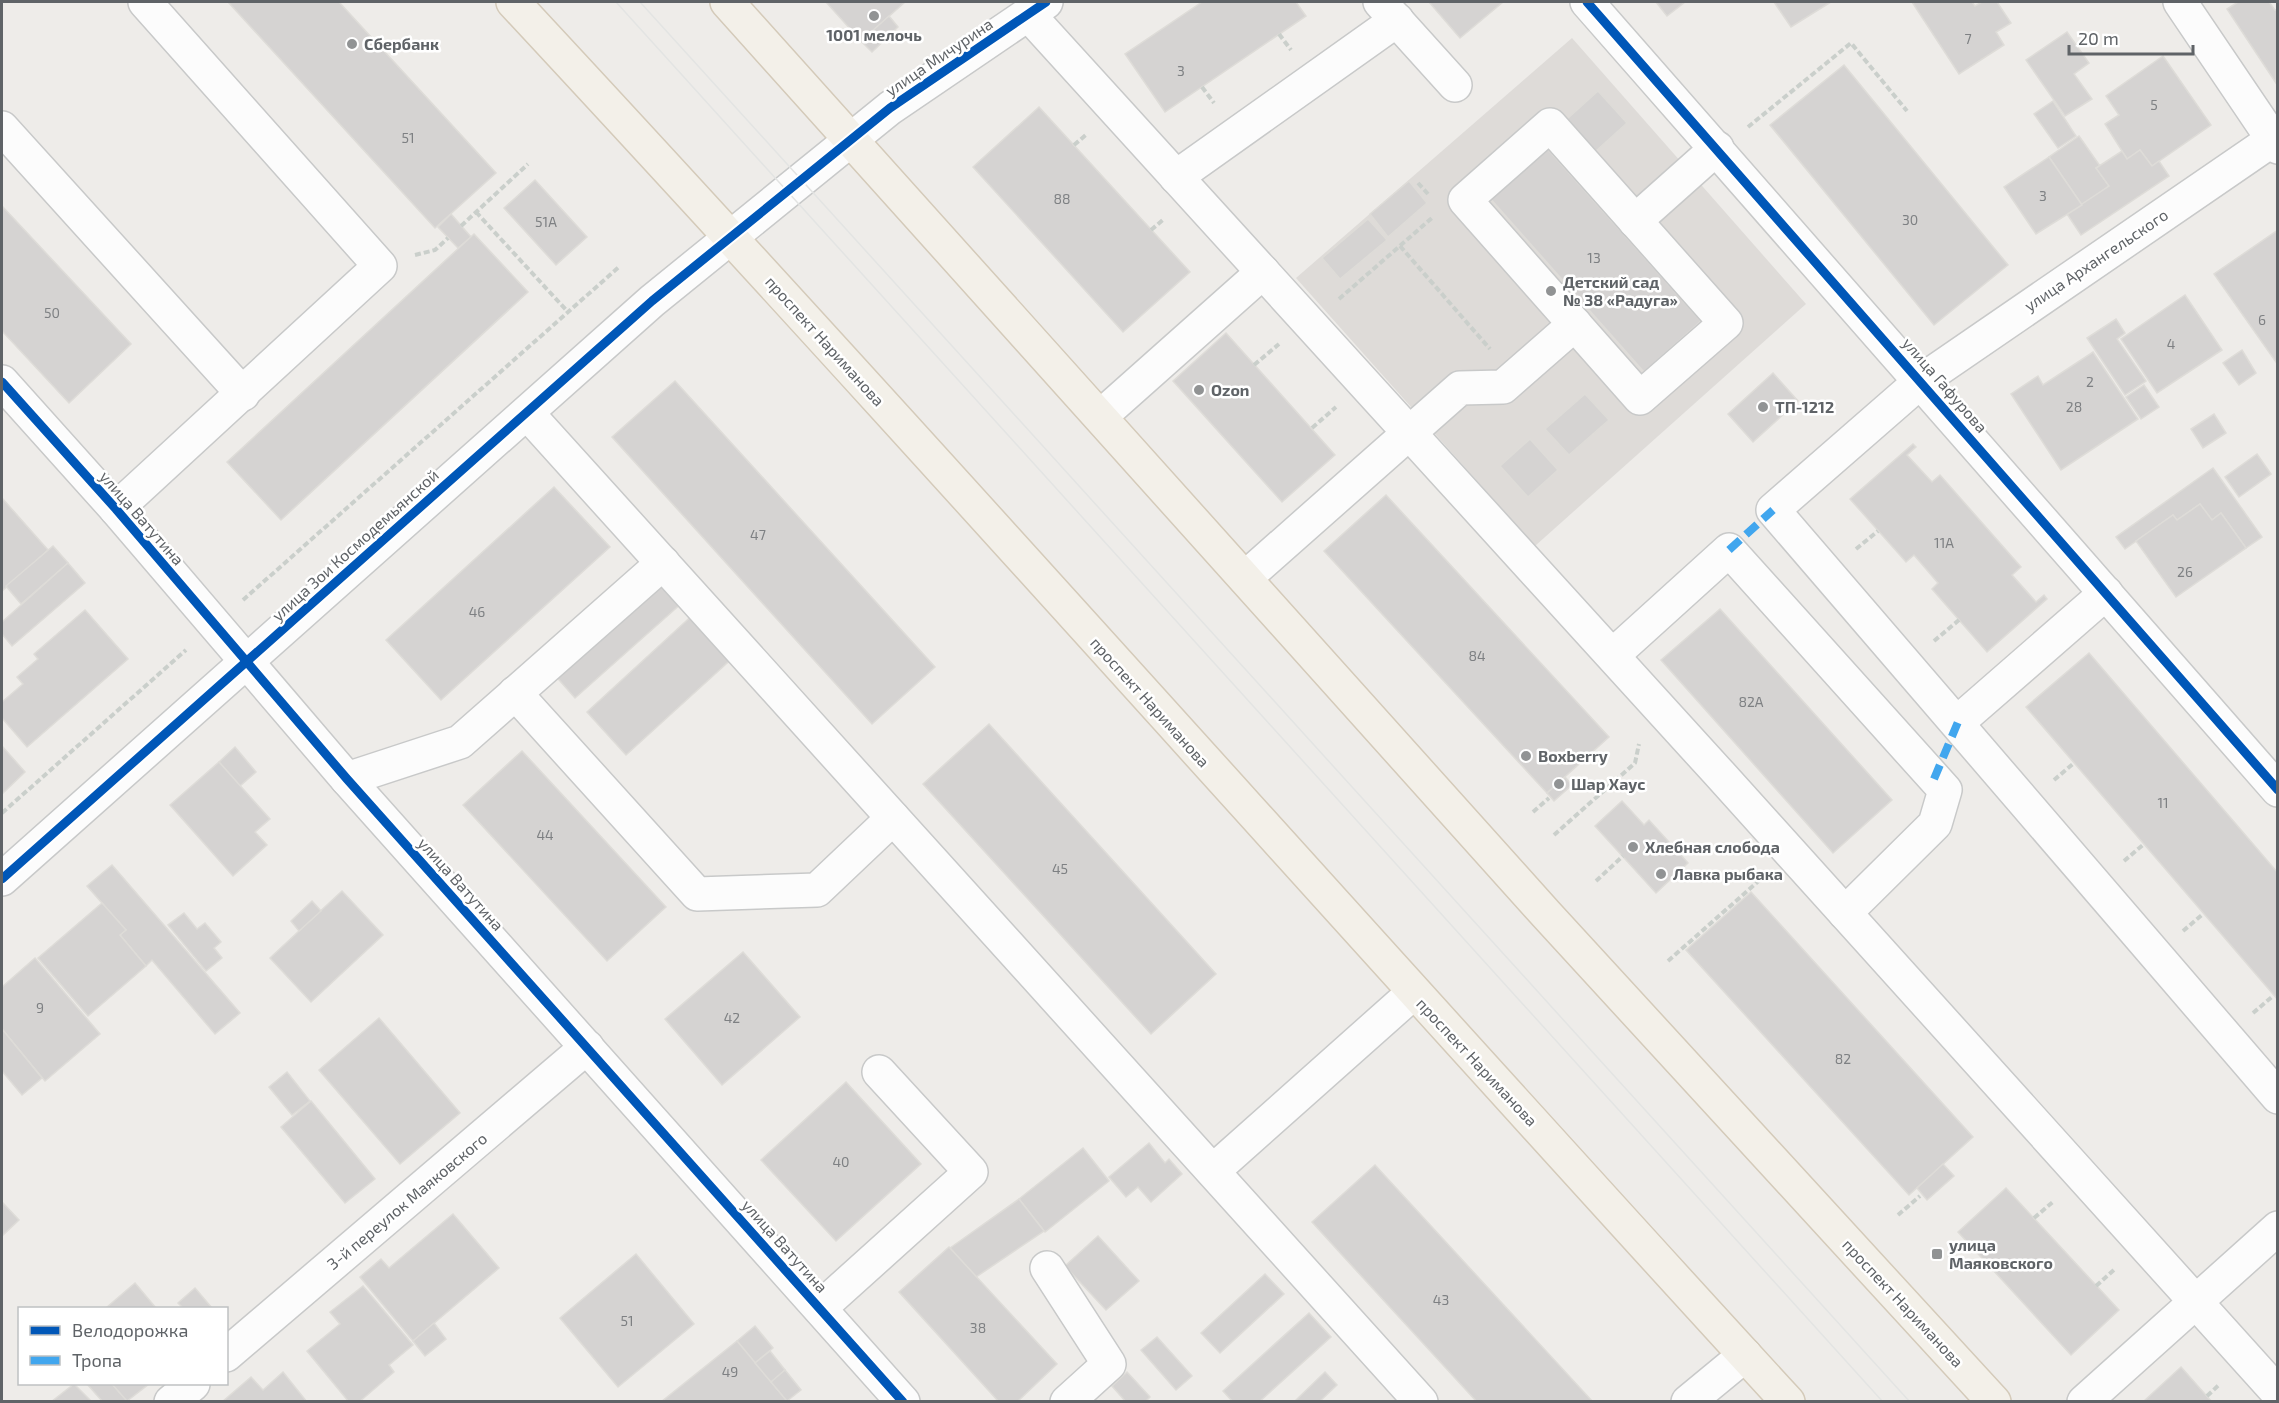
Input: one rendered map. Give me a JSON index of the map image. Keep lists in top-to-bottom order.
{
  "streets": {
    "main road": ["проспект Нариманова"],
    "street": [
      "улица Мичурина",
      "улица Архангельского",
      "улица Гафурова",
      "улица Ватутина",
      "улица Зои Космодемьянской",
      "3-й переулок Маяковского"
    ]
  },
  "crossings": [
    ["улица Мичурина", "проспект Нариманова"],
    ["улица Мичурина", "улица Зои Космодемьянской"],
    ["улица Архангельского", "улица Гафурова"],
    ["проспект Нариманова", "улица Зои Космодемьянской"],
    ["улица Ватутина", "улица Зои Космодемьянской"],
    ["улица Ватутина", "3-й переулок Маяковского"]
  ],
  "places": {
    "other": [
      "1001 мелочь",
      "Сбербанк",
      "Детский сад № 38 «Радуга»",
      "Ozon",
      "ТП-1212",
      "Boxberry",
      "Шар Хаус",
      "Хлебная слобода",
      "Лавка рыбака"
    ],
    "transit": ["улица Маяковского"]
  },
  "house_numbers": [
    "7",
    "3",
    "5",
    "51",
    "3",
    "88",
    "30",
    "51А",
    "13",
    "50",
    "6",
    "4",
    "2",
    "28",
    "47",
    "11А",
    "26",
    "46",
    "84",
    "82А",
    "11",
    "44",
    "45",
    "9",
    "42",
    "82",
    "40",
    "43",
    "51",
    "38",
    "49"
  ],
  "legend": ["Велодорожка", "Тропа"],
  "scale_bar": "20 m"
}
